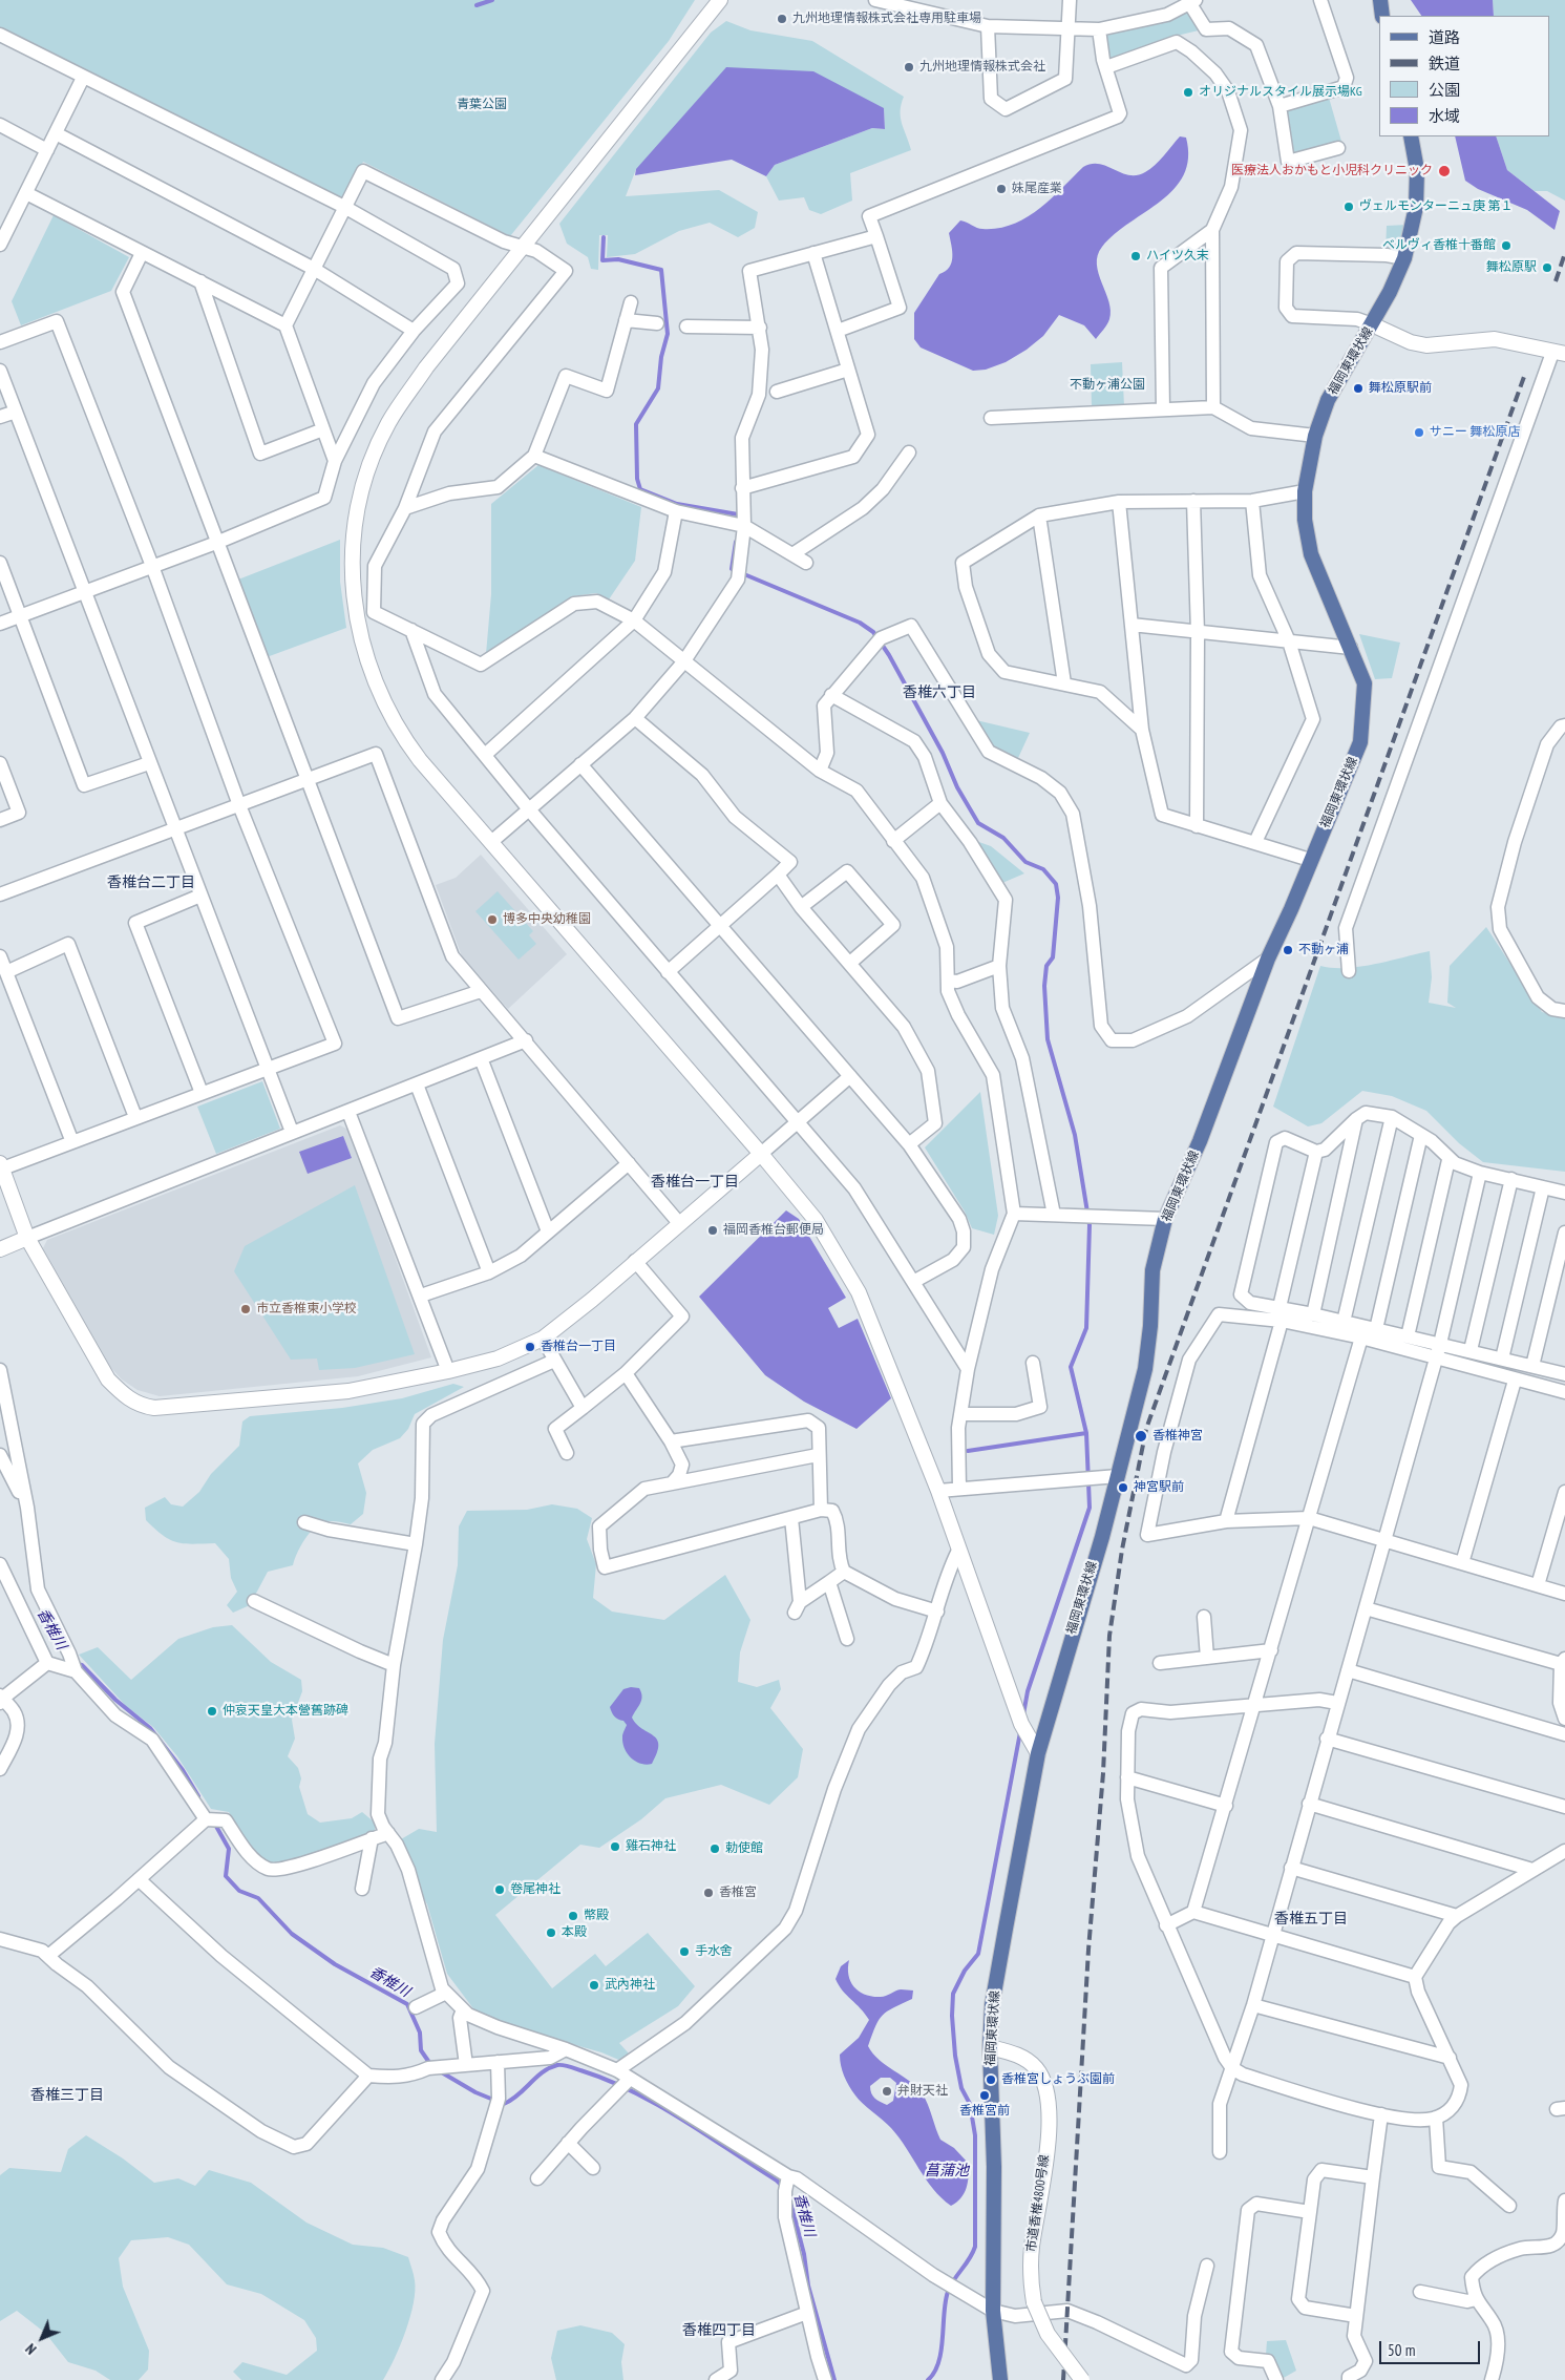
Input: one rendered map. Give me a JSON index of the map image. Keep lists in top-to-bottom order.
{
  "streets": {
    "main road": ["福岡東環状線"],
    "street": ["市道香椎4800号線"]
  },
  "crossings": [
    ["福岡東環状線", "市道香椎4800号線"]
  ],
  "districts": [
    "香椎六丁目",
    "香椎台二丁目",
    "香椎台一丁目",
    "香椎五丁目",
    "香椎三丁目",
    "香椎四丁目"
  ],
  "water": ["香椎川", "菖蒲池"],
  "parks": ["青葉公園", "不動ヶ浦公園"],
  "places": [
    "九州地理情報株式会社専用駐車場",
    "九州地理情報株式会社",
    "オリジナルスタイル展示場KG",
    "医療法人おかもと小児科クリニック",
    "妹尾産業",
    "ヴェルモンターニュ庚 第１",
    "ベルヴィ香椎十番館",
    "ハイツ久末",
    "舞松原駅",
    "舞松原駅前",
    "サニー 舞松原店",
    "博多中央幼稚園",
    "不動ヶ浦",
    "福岡香椎台郵便局",
    "市立香椎東小学校",
    "香椎台一丁目",
    "香椎神宮",
    "神宮駅前",
    "仲哀天皇大本營舊跡碑",
    "雞石神社",
    "勅使館",
    "卷尾神社",
    "香椎宮",
    "幣殿",
    "本殿",
    "手水舍",
    "武內神社",
    "香椎宮しょうぶ園前",
    "弁財天社",
    "香椎宮前"
  ],
  "legend": [
    "道路",
    "鉄道",
    "公園",
    "水域"
  ],
  "scale_bar": "50 m",
  "north": "bottom left"
}
